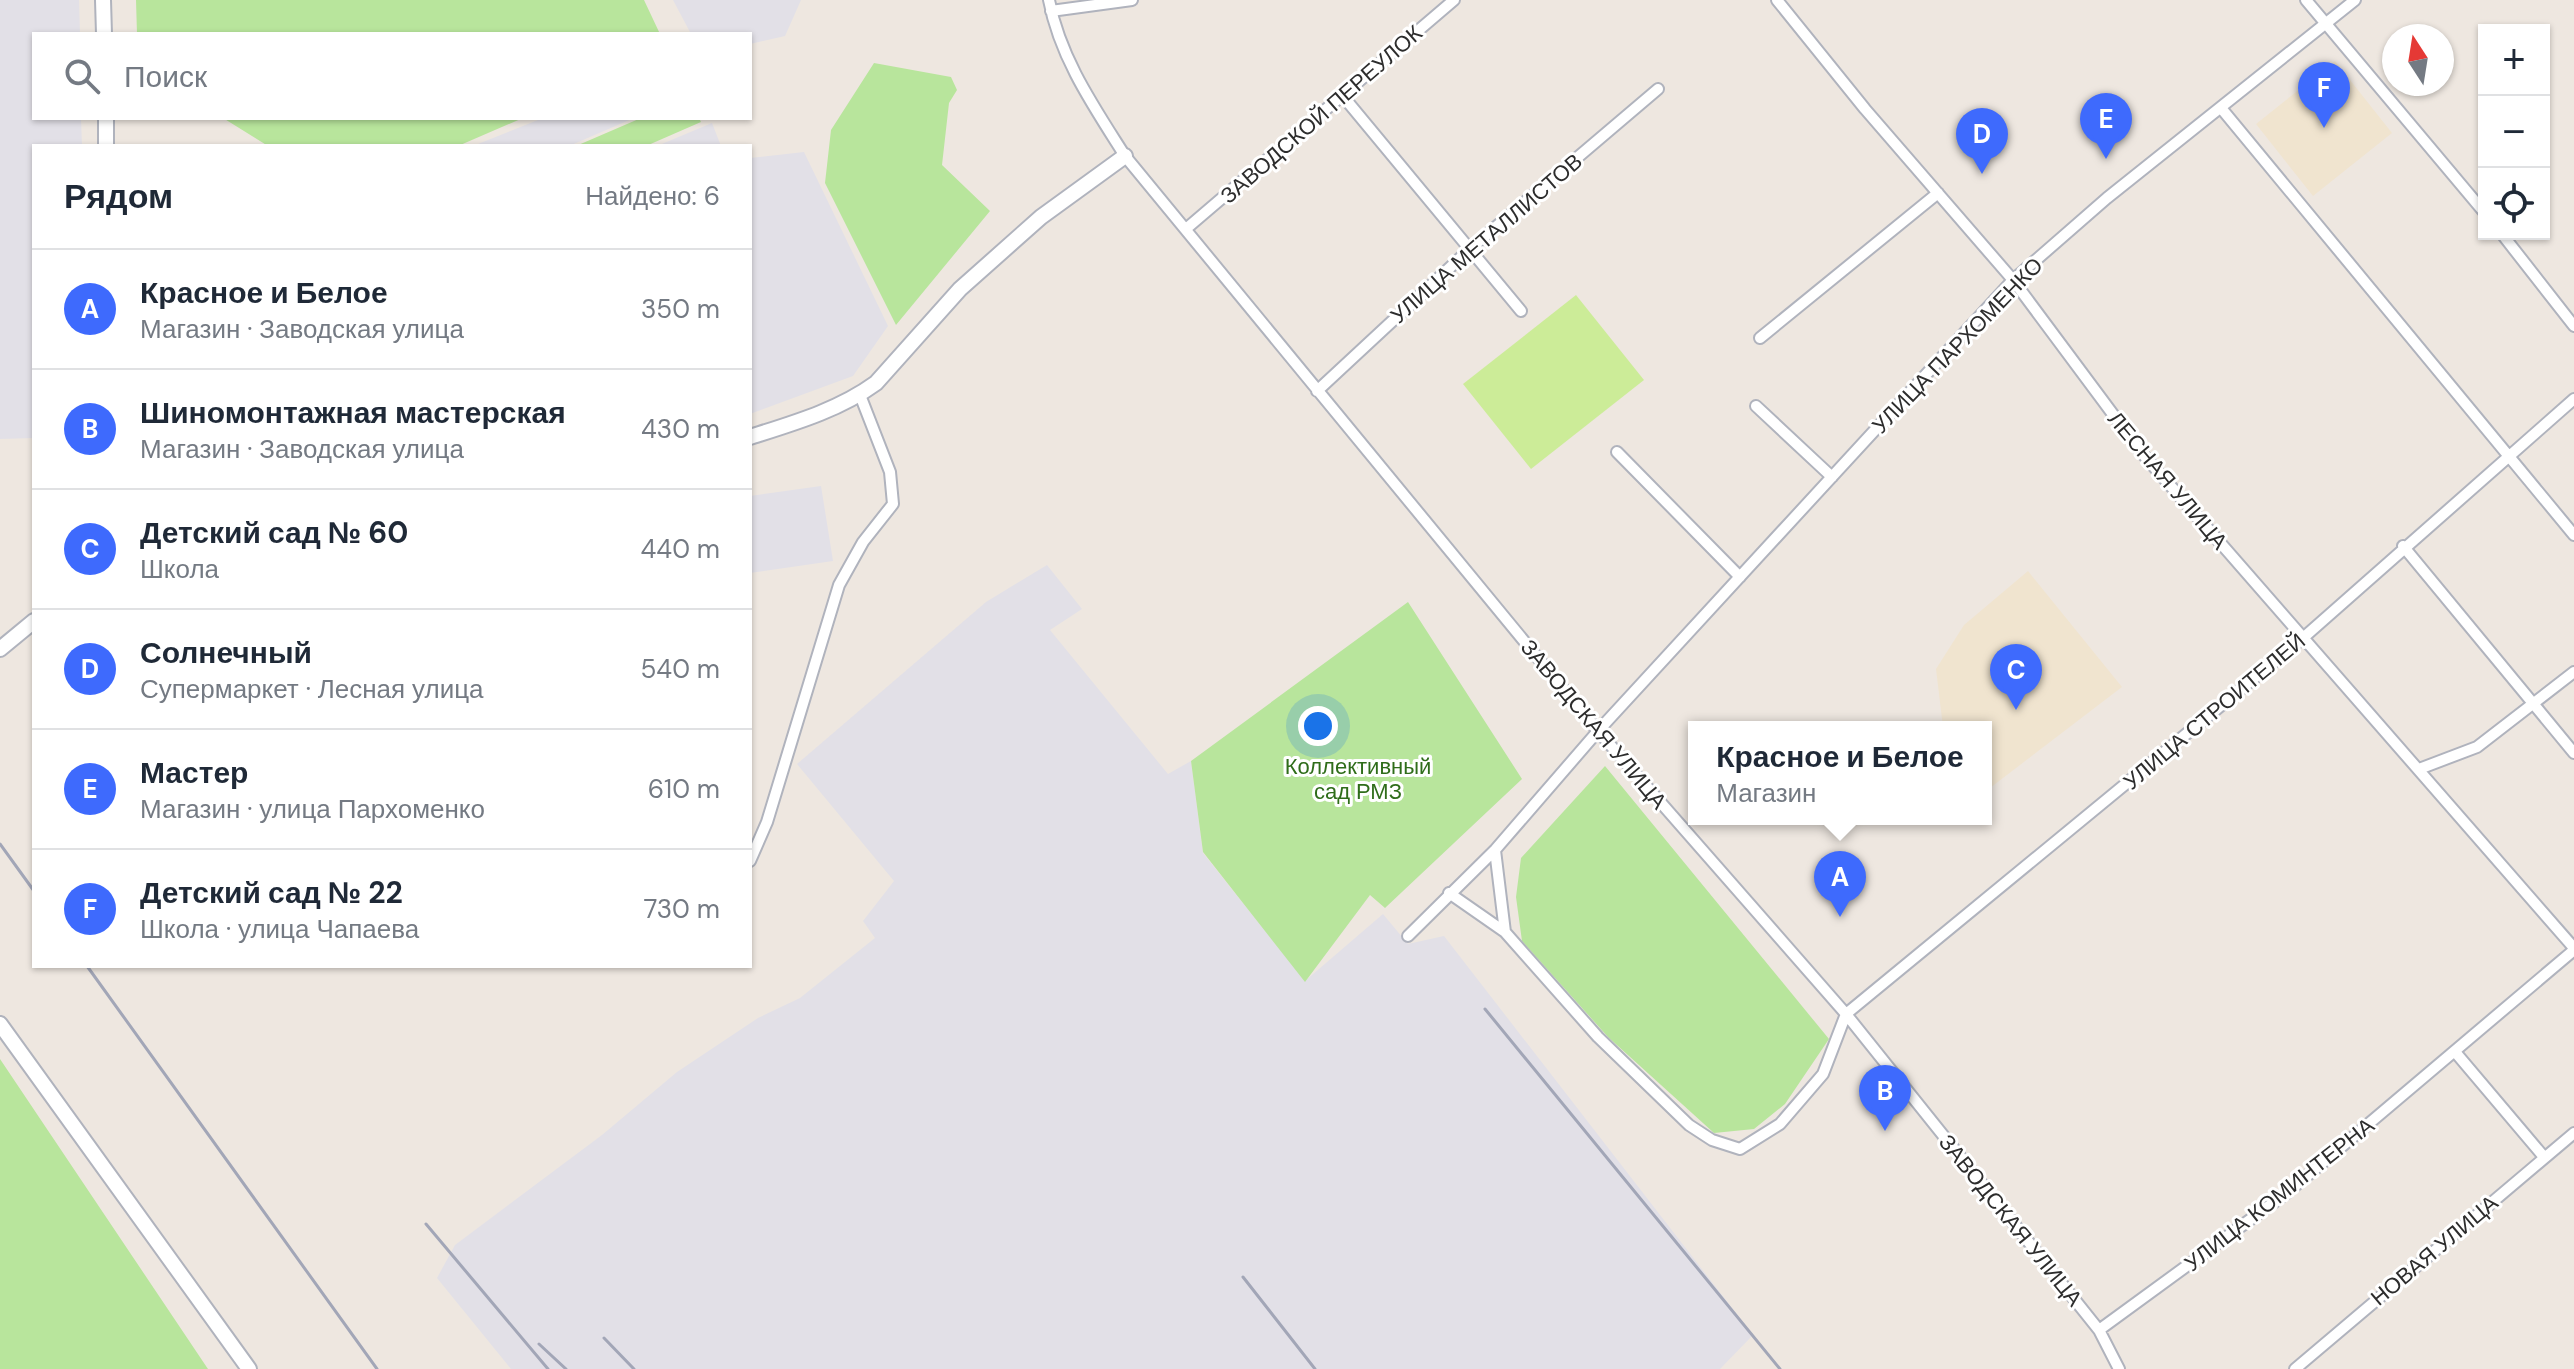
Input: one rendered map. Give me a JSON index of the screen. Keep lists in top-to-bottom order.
{
  "streets": {
    "street": [
      "ЗАВОДСКОЙ ПЕРЕУЛОК",
      "УЛИЦА МЕТАЛЛИСТОВ",
      "УЛИЦА ПАРХОМЕНКО",
      "ЛЕСНАЯ УЛИЦА",
      "УЛИЦА СТРОИТЕЛЕЙ",
      "ЗАВОДСКАЯ УЛИЦА",
      "УЛИЦА КОМИНТЕРНА",
      "НОВАЯ УЛИЦА"
    ]
  },
  "crossings": [
    ["ЗАВОДСКОЙ ПЕРЕУЛОК", "ЗАВОДСКАЯ УЛИЦА"],
    ["УЛИЦА МЕТАЛЛИСТОВ", "ЗАВОДСКАЯ УЛИЦА"],
    ["УЛИЦА ПАРХОМЕНКО", "ЛЕСНАЯ УЛИЦА"],
    ["УЛИЦА ПАРХОМЕНКО", "ЗАВОДСКАЯ УЛИЦА"],
    ["ЛЕСНАЯ УЛИЦА", "УЛИЦА СТРОИТЕЛЕЙ"],
    ["ЛЕСНАЯ УЛИЦА", "УЛИЦА КОМИНТЕРНА"],
    ["УЛИЦА СТРОИТЕЛЕЙ", "ЗАВОДСКАЯ УЛИЦА"],
    ["ЗАВОДСКАЯ УЛИЦА", "УЛИЦА КОМИНТЕРНА"]
  ],
  "parks": ["Коллективный сад РМЗ"],
  "north": "top",
  "page": {
    "map_buttons": ["+", "−"],
    "search": "Поиск",
    "pins": [
      "F",
      "E",
      "D",
      "C",
      "A",
      "B"
    ],
    "heading": ["Рядом", "Найдено: 6"],
    "list": [
      {
        "mark": "A",
        "name": "Красное и Белое",
        "note": "Магазин · Заводская улица",
        "value": "350 m"
      },
      {
        "mark": "B",
        "name": "Шиномонтажная мастерская",
        "note": "Магазин · Заводская улица",
        "value": "430 m"
      },
      {
        "mark": "C",
        "name": "Детский сад № 60",
        "note": "Школа",
        "value": "440 m"
      },
      {
        "mark": "D",
        "name": "Солнечный",
        "note": "Супермаркет · Лесная улица",
        "value": "540 m"
      },
      {
        "mark": "E",
        "name": "Мастер",
        "note": "Магазин · улица Пархоменко",
        "value": "610 m"
      },
      {
        "mark": "F",
        "name": "Детский сад № 22",
        "note": "Школа · улица Чапаева",
        "value": "730 m"
      }
    ],
    "popup": ["Красное и Белое", "Магазин"]
  }
}
